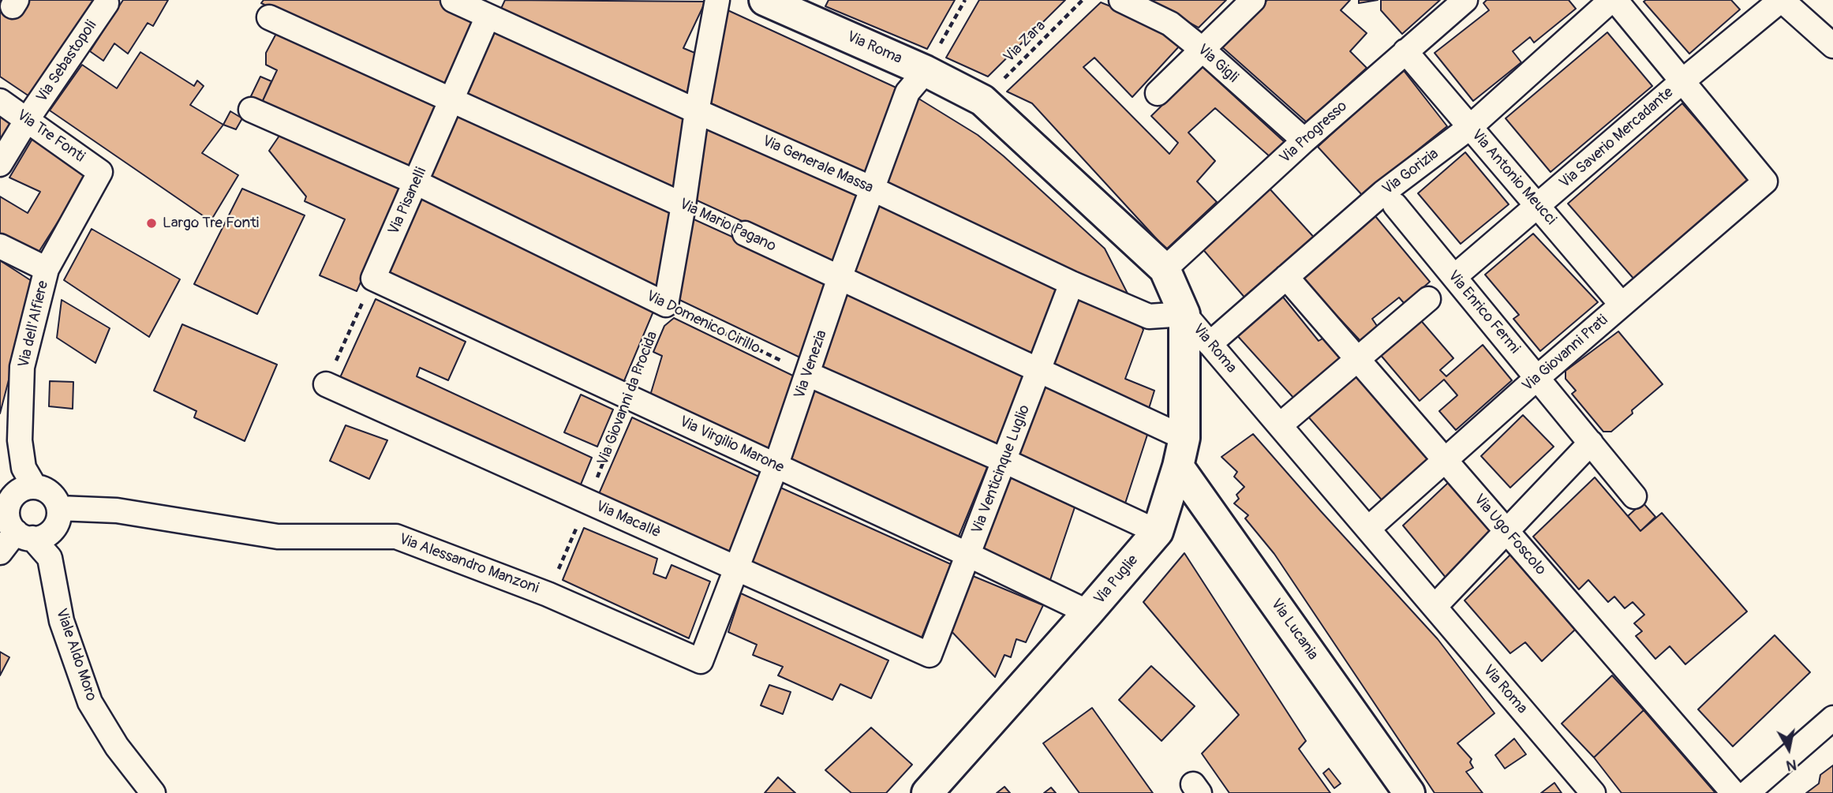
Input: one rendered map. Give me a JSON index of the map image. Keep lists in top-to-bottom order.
{
  "streets": {
    "street": [
      "Via Roma",
      "Via Sebastopoli",
      "Via Gigli",
      "Via Progresso",
      "Via Tre Fonti",
      "Via Saverio Mercadante",
      "Via Generale Massa",
      "Via Gorizia",
      "Via Antonio Meucci",
      "Via Pisanelli",
      "Via Mario Pagano",
      "Via Enrico Fermi",
      "Via Domenico Cirillo",
      "Via dell'Alfiere",
      "Via Giovanni Prati",
      "Via Venezia",
      "Via Virgilio Marone",
      "Via Venticinque Luglio",
      "Via Macallè",
      "Via Ugo Foscolo",
      "Via Alessandro Manzoni",
      "Via Puglie",
      "Via Lucania",
      "Viale Aldo Moro"
    ],
    "path": ["Via Zara", "Via Giovanni da Procida"]
  },
  "crossings": [
    ["Via Zara", "Via Roma"],
    ["Via Roma", "Via Progresso"],
    ["Via Roma", "Via Generale Massa"],
    ["Via Roma", "Via Gorizia"],
    ["Via Roma", "Via Giovanni Prati"],
    ["Via Roma", "Via Venezia"],
    ["Via Roma", "Via Puglie"],
    ["Via Sebastopoli", "Via Tre Fonti"],
    ["Via Gigli", "Via Progresso"],
    ["Via Progresso", "Via Antonio Meucci"],
    ["Via Tre Fonti", "Via dell'Alfiere"],
    ["Via Saverio Mercadante", "Via Antonio Meucci"],
    ["Via Saverio Mercadante", "Via Enrico Fermi"],
    ["Via Saverio Mercadante", "Via Giovanni Prati"],
    ["Via Generale Massa", "Via Pisanelli"],
    ["Via Generale Massa", "Via Venezia"],
    ["Via Generale Massa", "Via Venticinque Luglio"],
    ["Via Generale Massa", "Via Puglie"],
    ["Via Gorizia", "Via Antonio Meucci"],
    ["Via Gorizia", "Via Ugo Foscolo"],
    ["Via Antonio Meucci", "Via Giovanni Prati"],
    ["Via Pisanelli", "Via Mario Pagano"],
    ["Via Pisanelli", "Via Domenico Cirillo"],
    ["Via Pisanelli", "Via Virgilio Marone"],
    ["Via Mario Pagano", "Via Venezia"],
    ["Via Mario Pagano", "Via Venticinque Luglio"],
    ["Via Mario Pagano", "Via Puglie"],
    ["Via Mario Pagano", "Via Lucania"],
    ["Via Enrico Fermi", "Via Giovanni Prati"],
    ["Via Domenico Cirillo", "Via Venezia"],
    ["Via Domenico Cirillo", "Via Giovanni da Procida"],
    ["Via dell'Alfiere", "Via Alessandro Manzoni"],
    ["Via dell'Alfiere", "Viale Aldo Moro"],
    ["Via Giovanni Prati", "Via Ugo Foscolo"],
    ["Via Venezia", "Via Virgilio Marone"],
    ["Via Venezia", "Via Macallè"],
    ["Via Venezia", "Via Alessandro Manzoni"],
    ["Via Giovanni da Procida", "Via Virgilio Marone"],
    ["Via Giovanni da Procida", "Via Macallè"],
    ["Via Giovanni da Procida", "Via Alessandro Manzoni"],
    ["Via Virgilio Marone", "Via Venticinque Luglio"],
    ["Via Virgilio Marone", "Via Puglie"],
    ["Via Venticinque Luglio", "Via Macallè"],
    ["Via Alessandro Manzoni", "Viale Aldo Moro"],
    ["Via Puglie", "Via Lucania"]
  ],
  "places": ["Largo Tre Fonti"],
  "north": "bottom"
}
